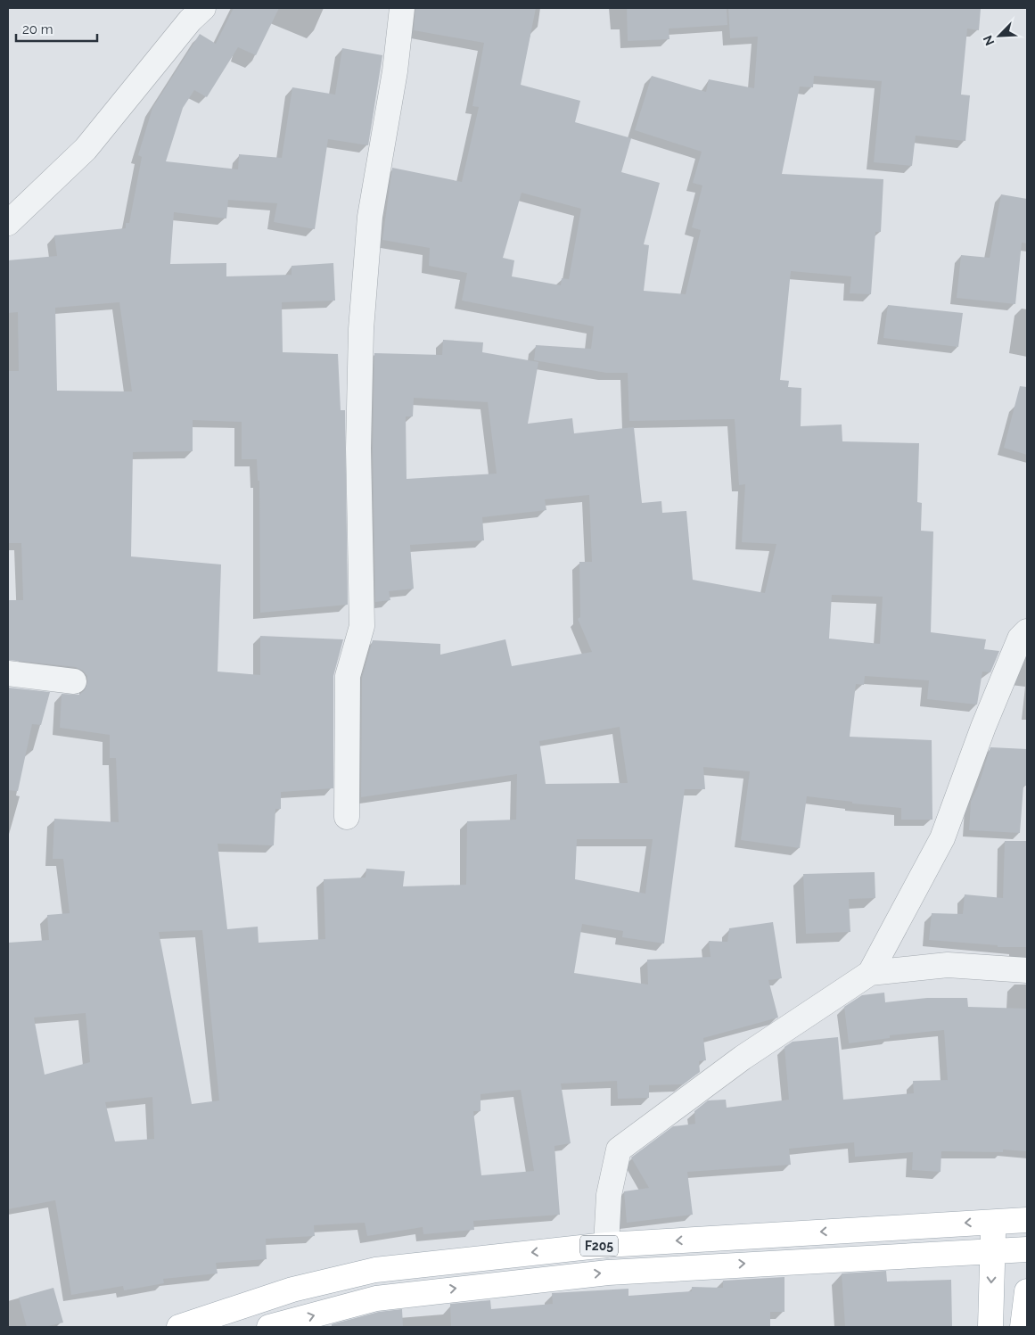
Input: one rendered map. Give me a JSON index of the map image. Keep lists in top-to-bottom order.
{
  "streets": {
    "main road": ["F205"]
  },
  "scale_bar": "20 m",
  "north": "bottom left"
}
